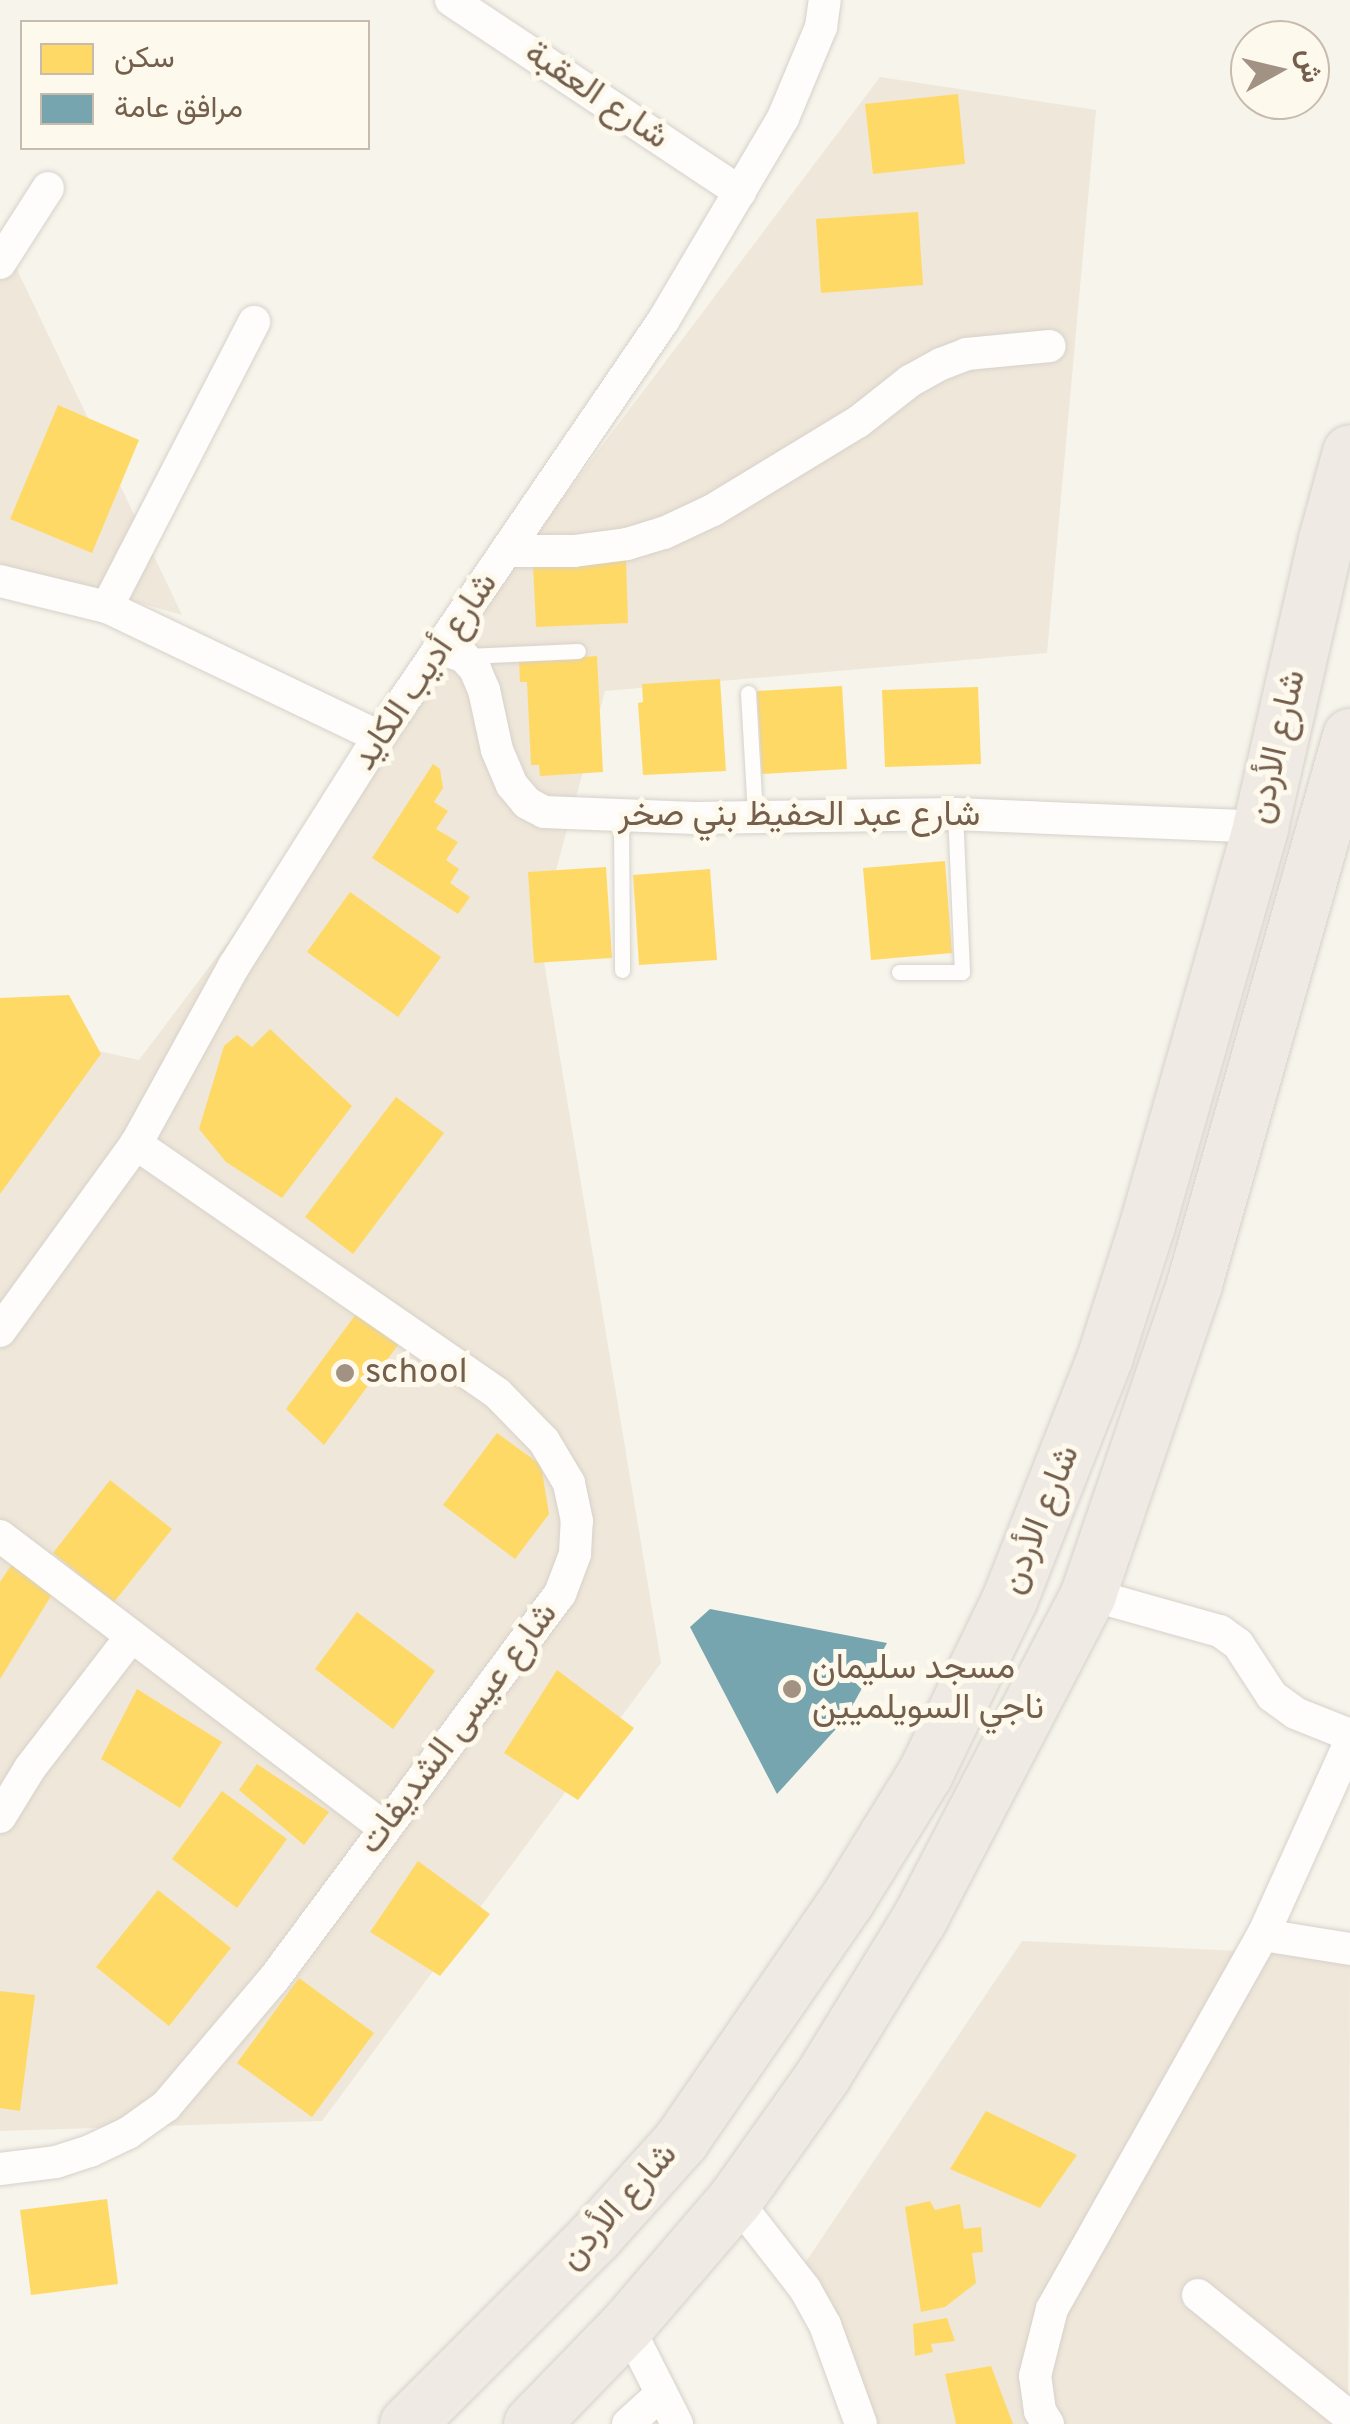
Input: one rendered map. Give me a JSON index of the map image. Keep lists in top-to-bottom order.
{
  "streets": {
    "highway": ["شارع الأردن"],
    "street": [
      "شارع العقبة",
      "شارع أديب الكايد",
      "شارع عبد الحفيظ بني صخر",
      "شارع عيسى الشديفات"
    ]
  },
  "crossings": [
    ["شارع العقبة", "شارع أديب الكايد"],
    ["شارع أديب الكايد", "شارع عبد الحفيظ بني صخر"],
    ["شارع أديب الكايد", "شارع عيسى الشديفات"],
    ["شارع الأردن", "شارع عبد الحفيظ بني صخر"]
  ],
  "places": ["school", "مسجد سليمان ناجي السويلميين"],
  "legend": ["سكن", "مرافق عامة"],
  "north": "right"
}
